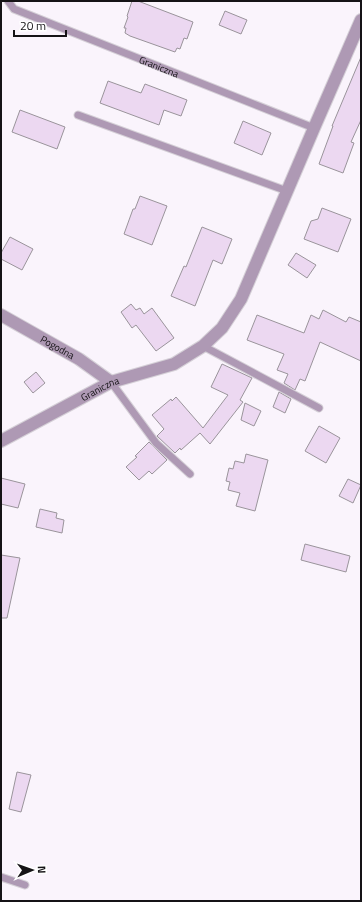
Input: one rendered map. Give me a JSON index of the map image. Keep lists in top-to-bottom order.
{
  "streets": {
    "street": ["Graniczna", "Pogodna"]
  },
  "crossings": [
    ["Graniczna", "Pogodna"]
  ],
  "scale_bar": "20 m",
  "north": "right"
}
